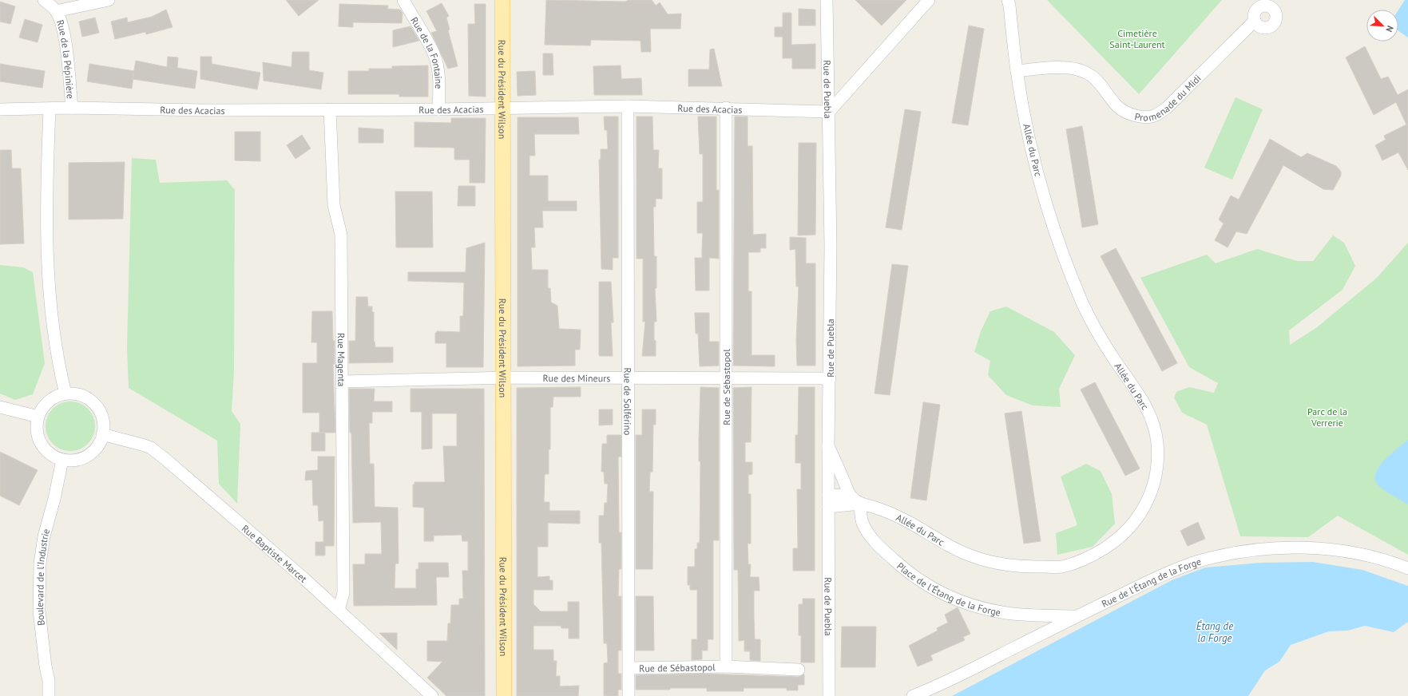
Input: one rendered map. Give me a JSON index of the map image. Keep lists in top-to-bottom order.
{
  "streets": {
    "main road": ["Rue du Président Wilson"],
    "street": [
      "Rue de la Fontaine",
      "Rue de la Pépinière",
      "Rue de Puebla",
      "Promenade du Midi",
      "Rue des Acacias",
      "Allée du Parc",
      "Rue Magenta",
      "Rue des Mineurs",
      "Rue de Sébastopol",
      "Rue de Solférino",
      "Rue Baptiste Marcet",
      "Boulevard de l'Industrie",
      "Rue de l'Étang de la Forge",
      "Place de l'Étang de la Forge"
    ]
  },
  "crossings": [
    ["Rue de la Fontaine", "Rue des Acacias"],
    ["Rue de la Pépinière", "Rue des Acacias"],
    ["Rue du Président Wilson", "Rue des Acacias"],
    ["Rue du Président Wilson", "Rue des Mineurs"],
    ["Rue de Puebla", "Rue des Acacias"],
    ["Rue de Puebla", "Allée du Parc"],
    ["Rue de Puebla", "Rue des Mineurs"],
    ["Promenade du Midi", "Allée du Parc"],
    ["Rue des Acacias", "Rue Magenta"],
    ["Rue des Acacias", "Rue de Sébastopol"],
    ["Rue des Acacias", "Rue de Solférino"],
    ["Allée du Parc", "Place de l'Étang de la Forge"],
    ["Rue Magenta", "Rue des Mineurs"],
    ["Rue Magenta", "Rue Baptiste Marcet"],
    ["Rue des Mineurs", "Rue de Sébastopol"],
    ["Rue des Mineurs", "Rue de Solférino"],
    ["Rue de Sébastopol", "Rue de Solférino"],
    ["Rue Baptiste Marcet", "Boulevard de l'Industrie"],
    ["Rue de l'Étang de la Forge", "Place de l'Étang de la Forge"]
  ],
  "water": ["Étang de la Forge"],
  "parks": ["Cimetière Saint-Laurent", "Parc de la Verrerie"],
  "north": "bottom right"
}
